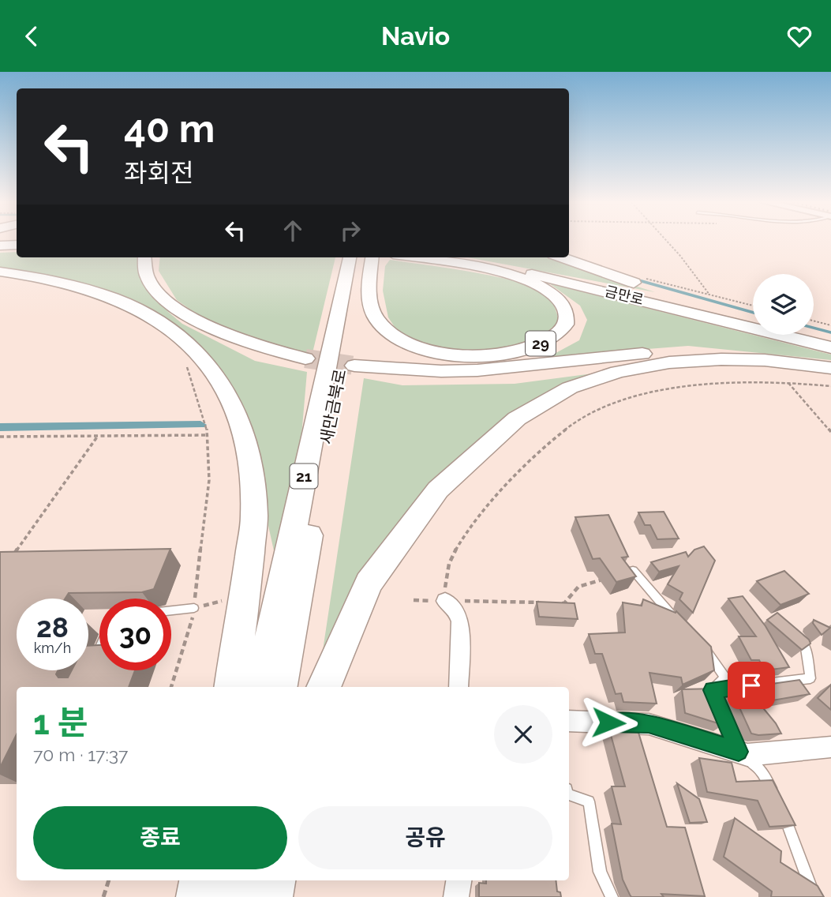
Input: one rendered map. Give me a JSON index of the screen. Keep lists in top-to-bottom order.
{
  "streets": {
    "highway": [
      "금만로",
      "29",
      "새만금북로",
      "21"
    ]
  },
  "crossings": [
    ["29", "새만금북로"]
  ],
  "page": {
    "header": "Navio",
    "turn": ["40 m", "좌회전"],
    "speed": "28 km/h",
    "limit": "30",
    "heading": ["1 분", "70 m · 17:37"],
    "buttons": ["종료", "공유"]
  }
}
